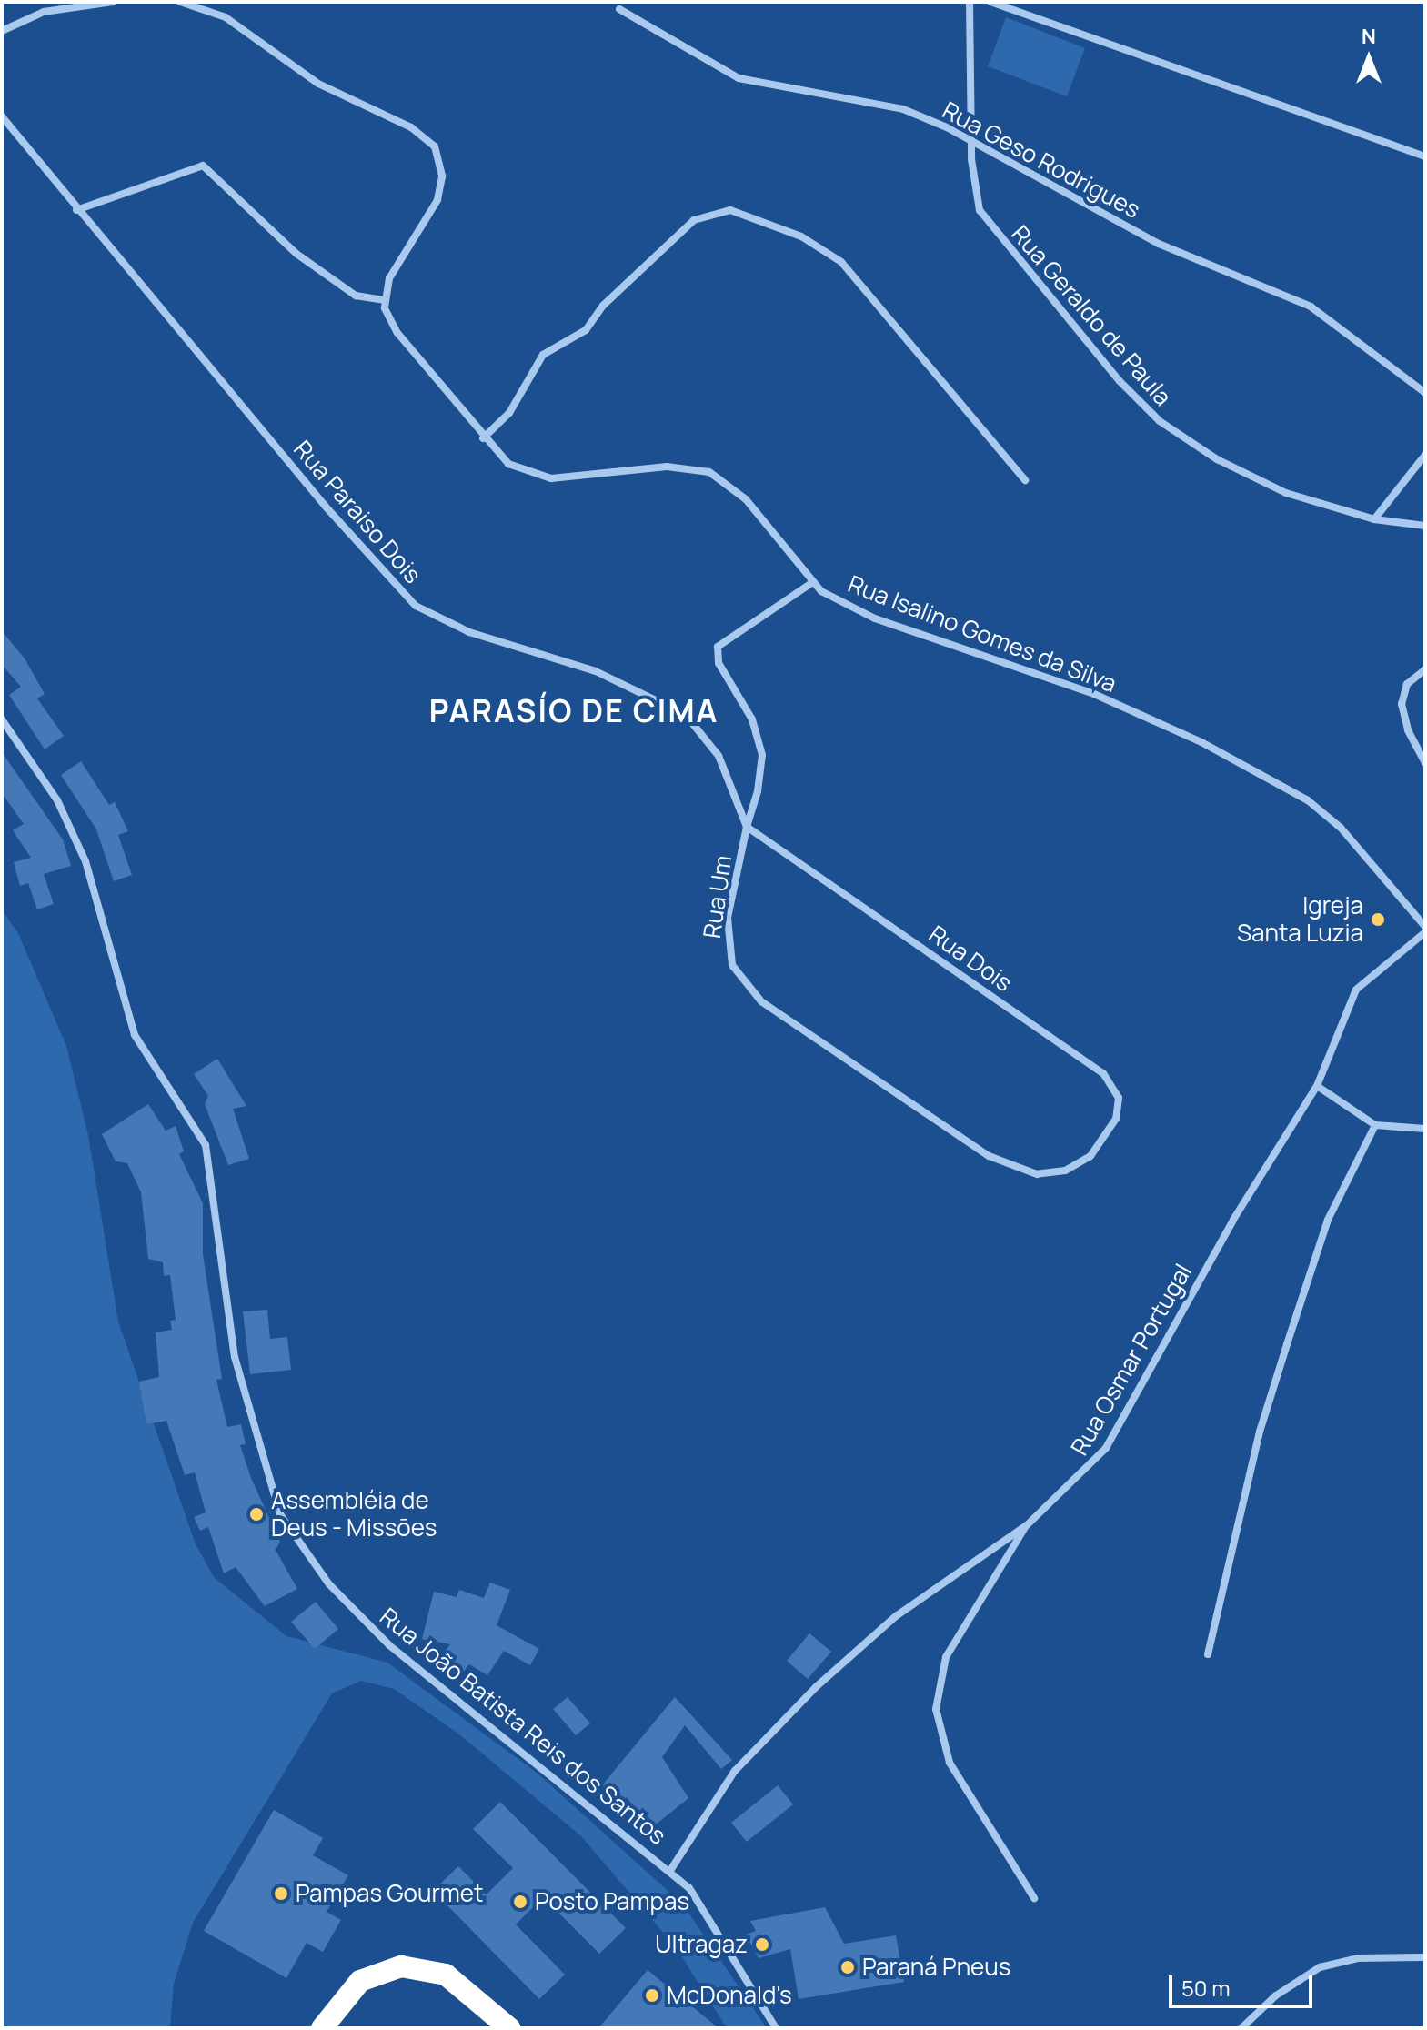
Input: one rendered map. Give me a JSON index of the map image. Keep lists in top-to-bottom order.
{
  "streets": {
    "street": [
      "Rua Geso Rodrigues",
      "Rua Geraldo de Paula",
      "Rua Paraiso Dois",
      "Rua Isalino Gomes da Silva",
      "Rua Um",
      "Rua Dois",
      "Rua Osmar Portugal",
      "Rua João Batista Reis dos Santos"
    ]
  },
  "crossings": [
    ["Rua Geso Rodrigues", "Rua Geraldo de Paula"],
    ["Rua Paraiso Dois", "Rua Um"],
    ["Rua Paraiso Dois", "Rua Dois"],
    ["Rua Isalino Gomes da Silva", "Rua Um"],
    ["Rua Isalino Gomes da Silva", "Rua Osmar Portugal"],
    ["Rua Um", "Rua Dois"],
    ["Rua Osmar Portugal", "Rua João Batista Reis dos Santos"]
  ],
  "districts": ["PARASÍO DE CIMA"],
  "places": [
    "Igreja Santa Luzia",
    "Assembléia de Deus - Missões",
    "Pampas Gourmet",
    "Posto Pampas",
    "Ultragaz",
    "Paraná Pneus",
    "McDonald's"
  ],
  "scale_bar": "50 m",
  "north": "top"
}
